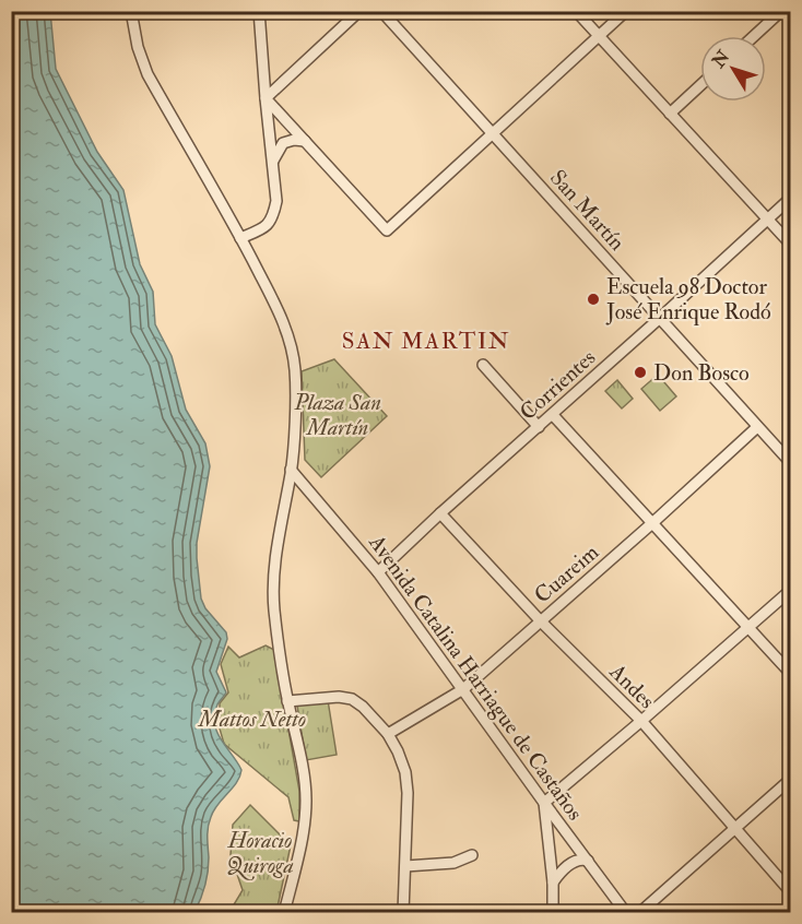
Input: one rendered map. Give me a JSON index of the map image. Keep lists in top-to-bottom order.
{
  "streets": {
    "street": [
      "San Martín",
      "Corrientes",
      "Cuareim",
      "Avenida Catalina Harriague de Castaños",
      "Andes"
    ]
  },
  "crossings": [
    ["San Martín", "Corrientes"],
    ["San Martín", "Cuareim"],
    ["Corrientes", "Avenida Catalina Harriague de Castaños"],
    ["Corrientes", "Andes"],
    ["Cuareim", "Avenida Catalina Harriague de Castaños"],
    ["Cuareim", "Andes"]
  ],
  "districts": ["SAN MARTIN"],
  "parks": ["Plaza San Martín", "Mattos Netto", "Horacio Quiroga"],
  "places": ["Escuela 98 Doctor José Enrique Rodó", "Don Bosco"],
  "north": "top left"
}
